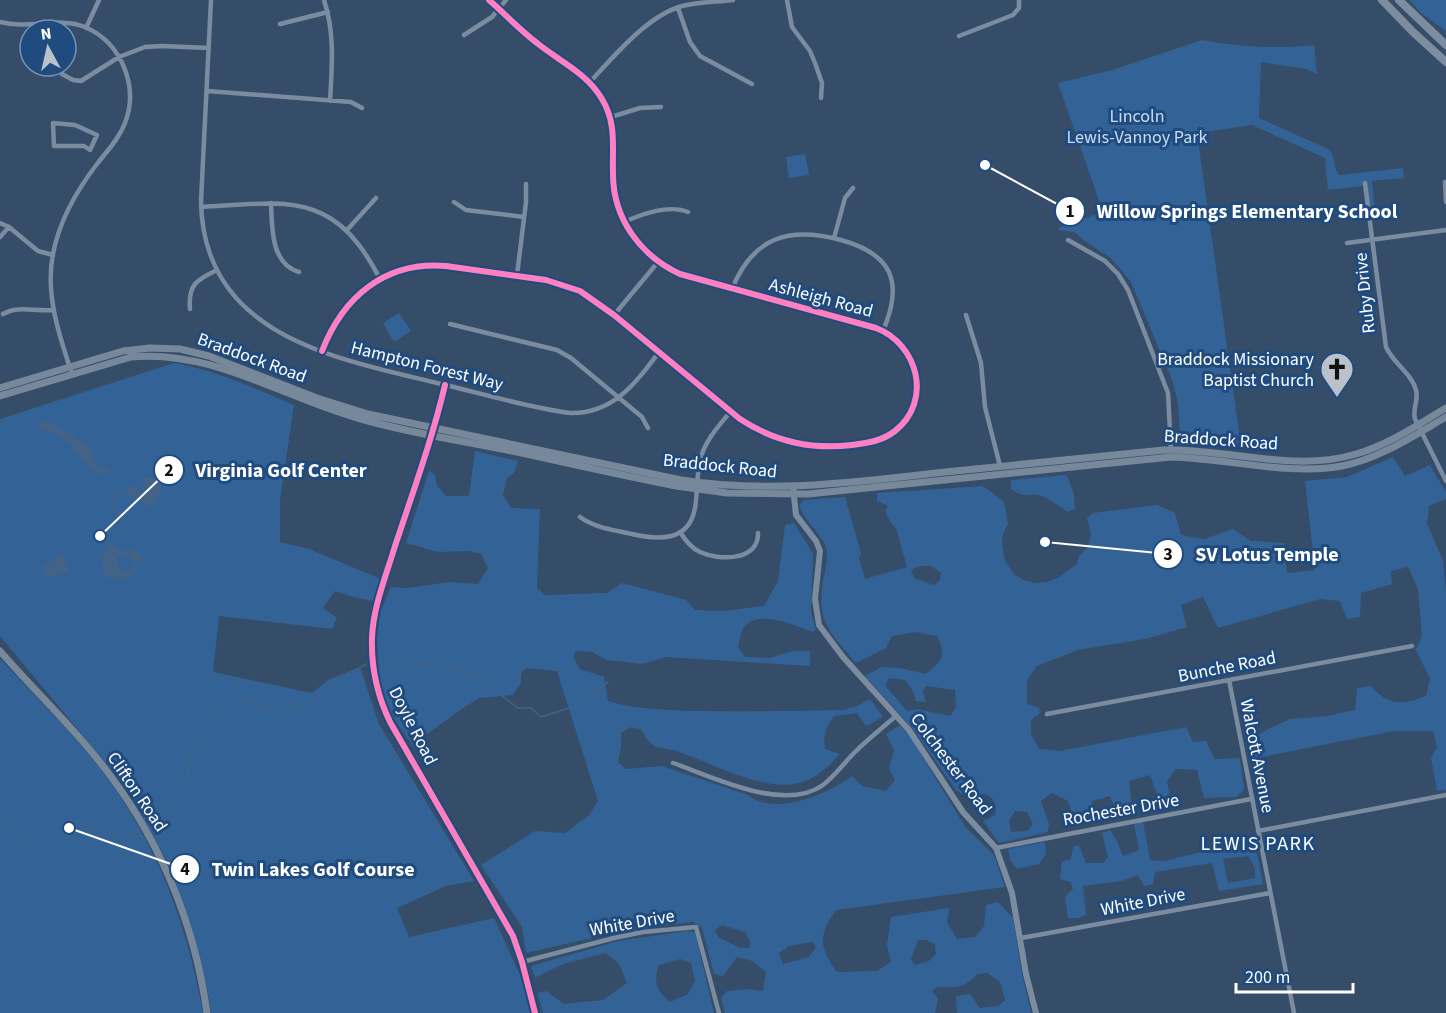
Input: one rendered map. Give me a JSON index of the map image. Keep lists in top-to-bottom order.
{
  "streets": {
    "main road": ["Braddock Road", "Clifton Road"],
    "street": [
      "Ruby Drive",
      "Ashleigh Road",
      "Hampton Forest Way",
      "Bunche Road",
      "Doyle Road",
      "Walcott Avenue",
      "Colchester Road",
      "Rochester Drive",
      "White Drive"
    ]
  },
  "crossings": [
    ["Ruby Drive", "Braddock Road"],
    ["Ashleigh Road", "Hampton Forest Way"],
    ["Braddock Road", "Doyle Road"],
    ["Braddock Road", "Colchester Road"],
    ["Hampton Forest Way", "Doyle Road"],
    ["Bunche Road", "Walcott Avenue"],
    ["Doyle Road", "White Drive"],
    ["Walcott Avenue", "Rochester Drive"],
    ["Walcott Avenue", "White Drive"],
    ["Colchester Road", "Rochester Drive"],
    ["Colchester Road", "White Drive"]
  ],
  "districts": ["LEWIS PARK"],
  "parks": ["Lincoln Lewis-Vannoy Park"],
  "places": {
    "other": [
      "Willow Springs Elementary School",
      "Virginia Golf Center",
      "SV Lotus Temple",
      "Twin Lakes Golf Course"
    ],
    "church": ["Braddock Missionary Baptist Church"]
  },
  "scale_bar": "200 m",
  "north": "top"
}
